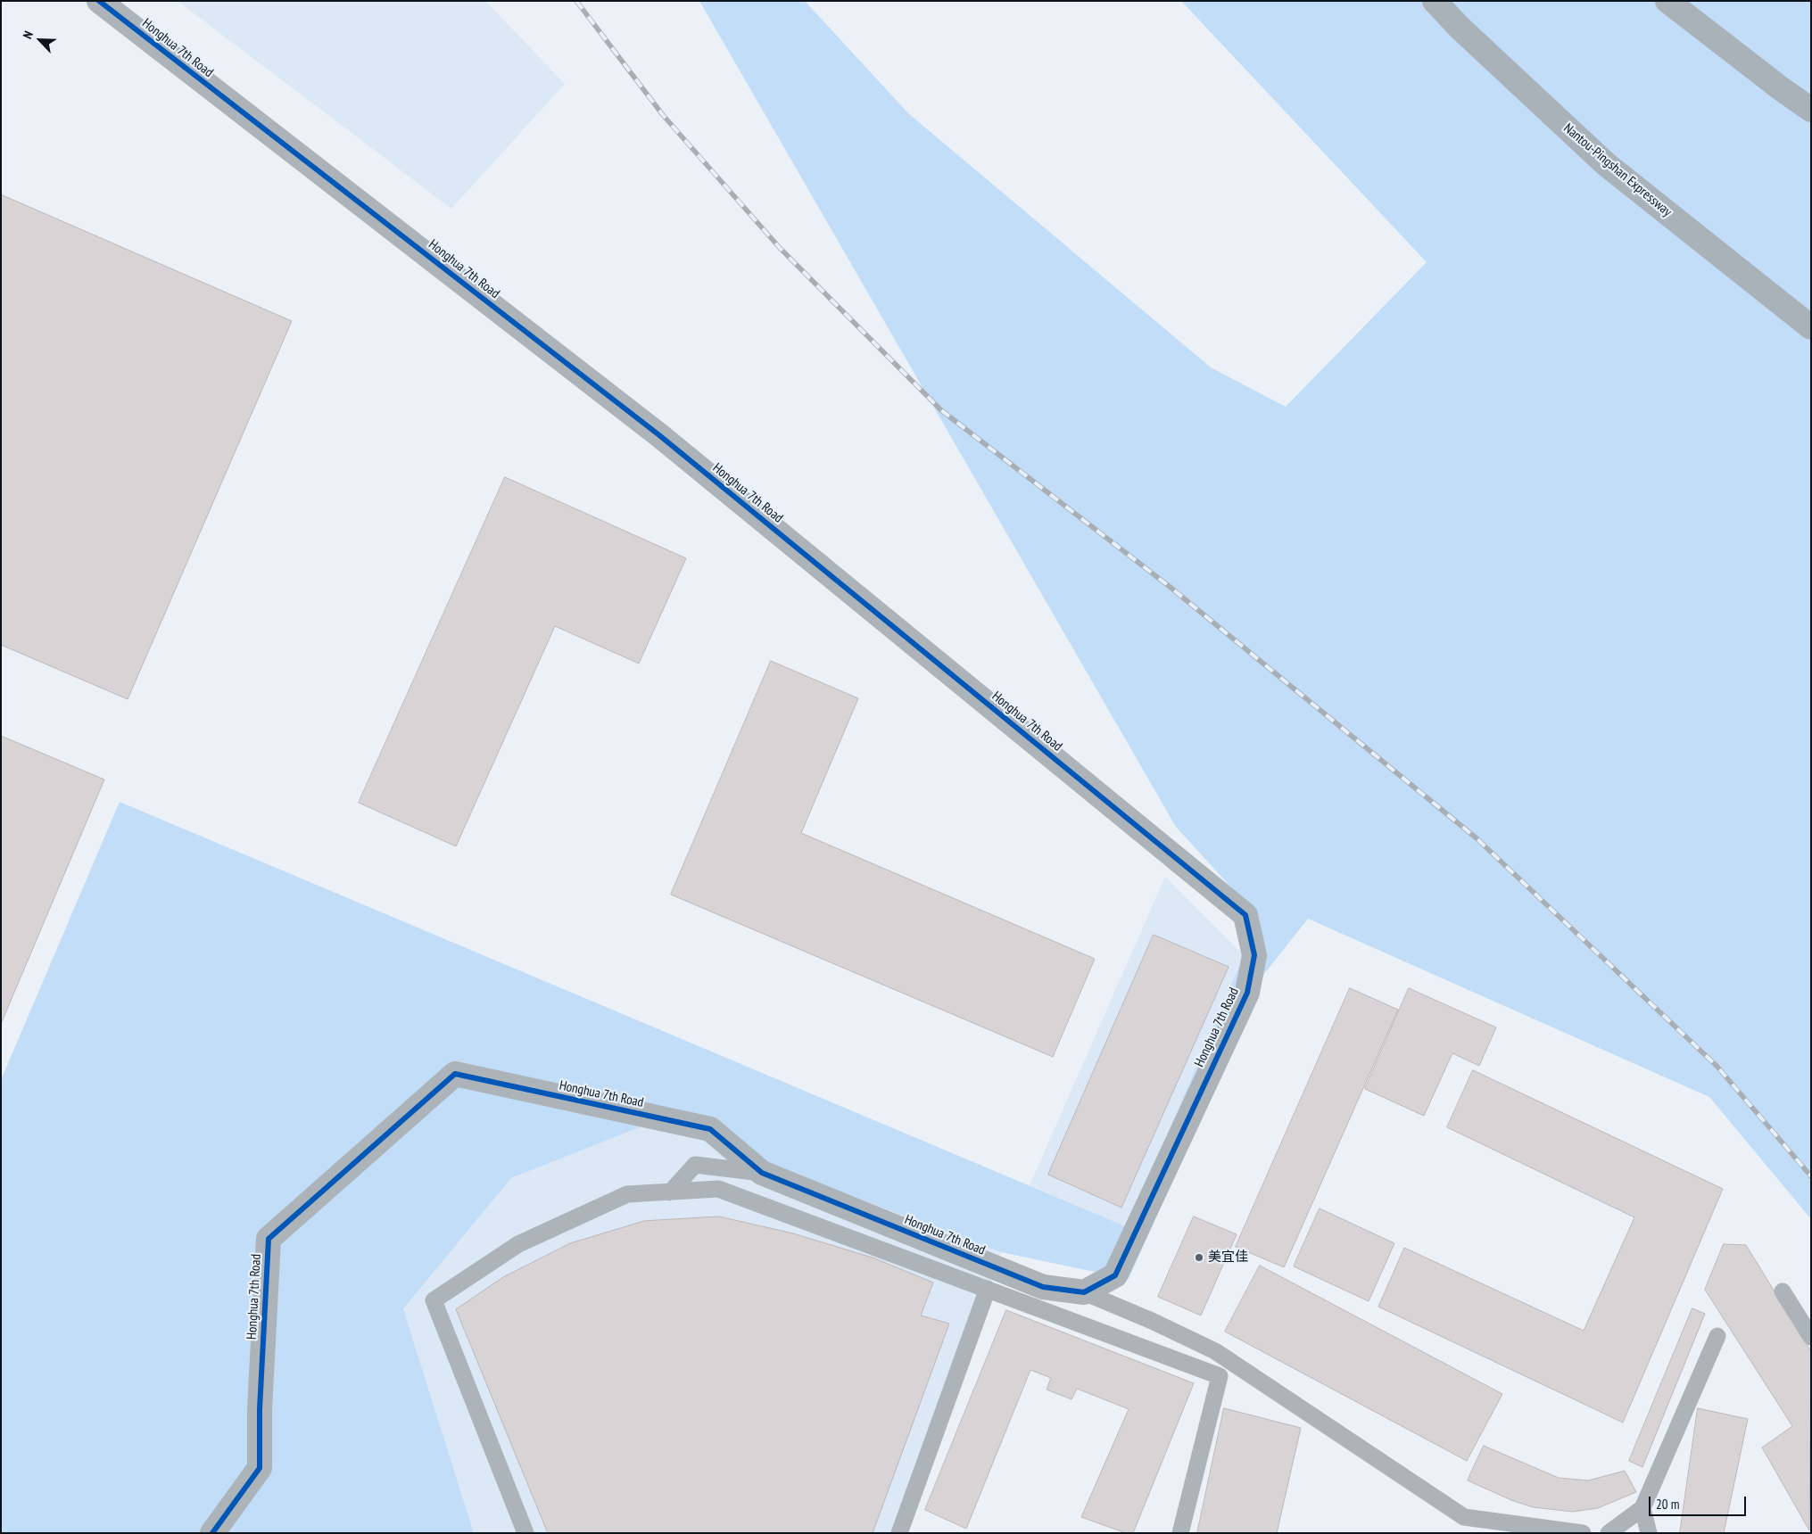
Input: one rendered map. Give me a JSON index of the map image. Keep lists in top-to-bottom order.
{
  "streets": {
    "highway": ["Nantou-Pingshan Expressway"],
    "street": ["Honghua 7th Road"]
  },
  "places": ["美宜佳"],
  "scale_bar": "20 m",
  "north": "top left"
}
